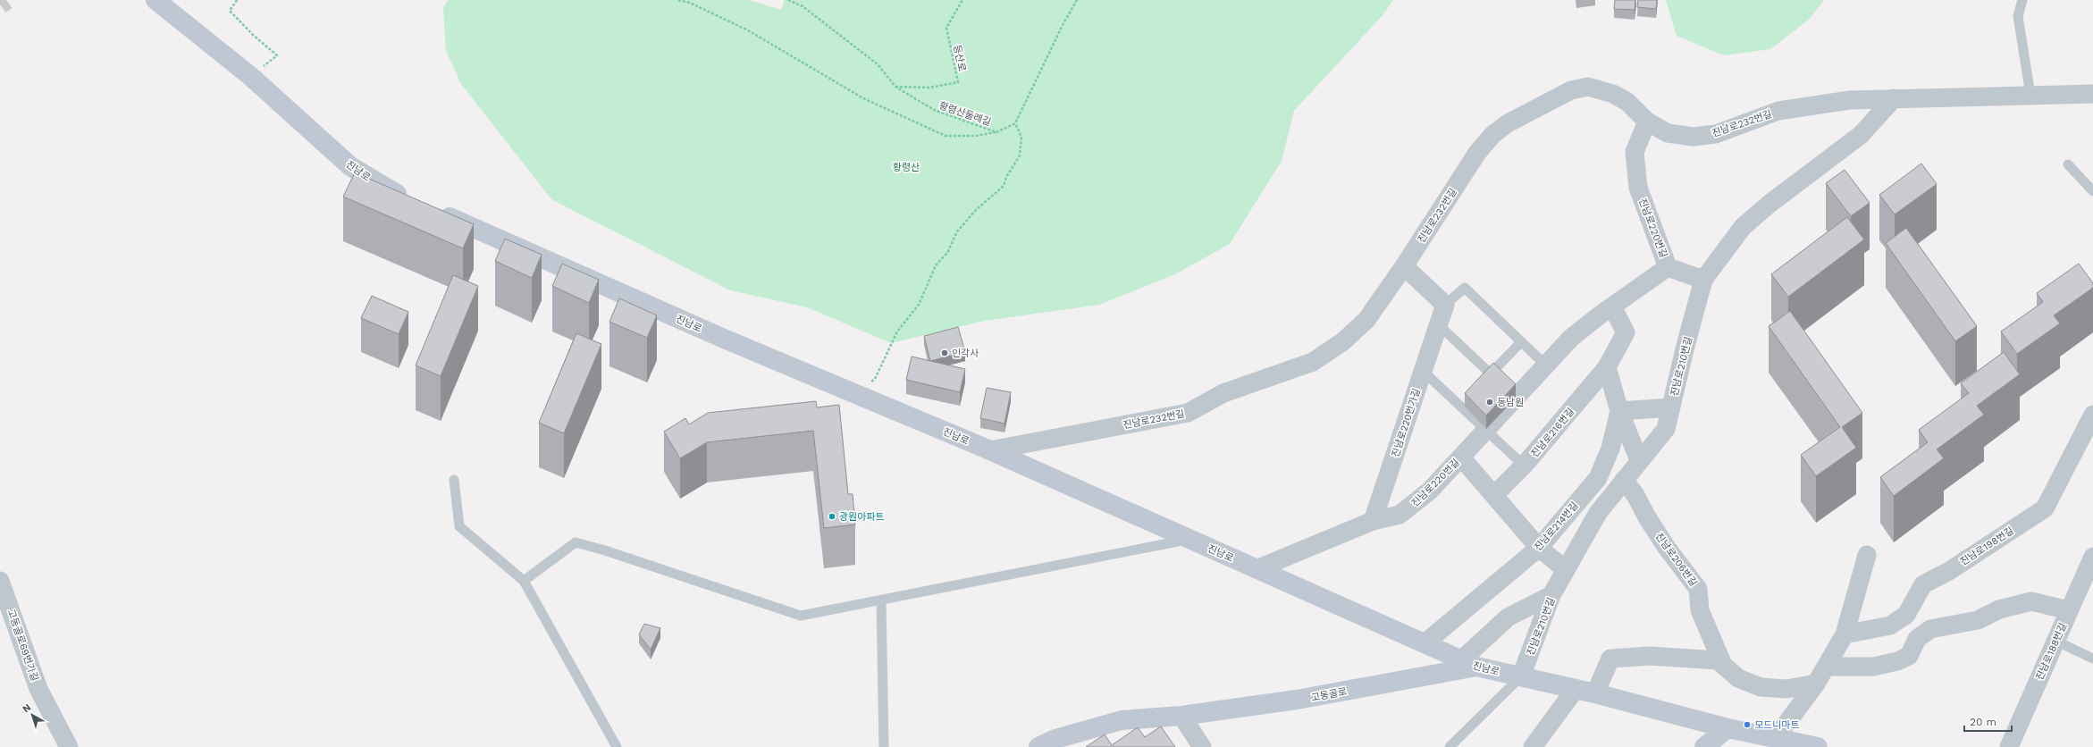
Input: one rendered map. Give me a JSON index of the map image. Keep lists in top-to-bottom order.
{
  "streets": {
    "main road": ["진남로", "고동골로"],
    "street": [
      "진남로232번길",
      "진남로220번길",
      "진남로210번길",
      "진남로220번가길",
      "진남로216번길",
      "진남로214번길",
      "진남로198번길",
      "진남로206번길",
      "고동골로69번가길",
      "진남로188번길"
    ],
    "path": ["등산로", "황령산둘레길"]
  },
  "crossings": [
    ["등산로", "황령산둘레길"],
    ["진남로232번길", "진남로"],
    ["진남로232번길", "진남로220번길"],
    ["진남로232번길", "진남로210번길"],
    ["진남로", "진남로220번길"],
    ["진남로", "진남로210번길"],
    ["진남로", "진남로214번길"],
    ["진남로", "진남로206번길"],
    ["진남로", "고동골로"],
    ["진남로220번길", "진남로220번가길"],
    ["진남로220번길", "진남로216번길"],
    ["진남로210번길", "진남로206번길"]
  ],
  "parks": ["황령산"],
  "places": [
    "인각사",
    "동남원",
    "광원아파트",
    "모드니마트"
  ],
  "scale_bar": "20 m",
  "north": "top left"
}
